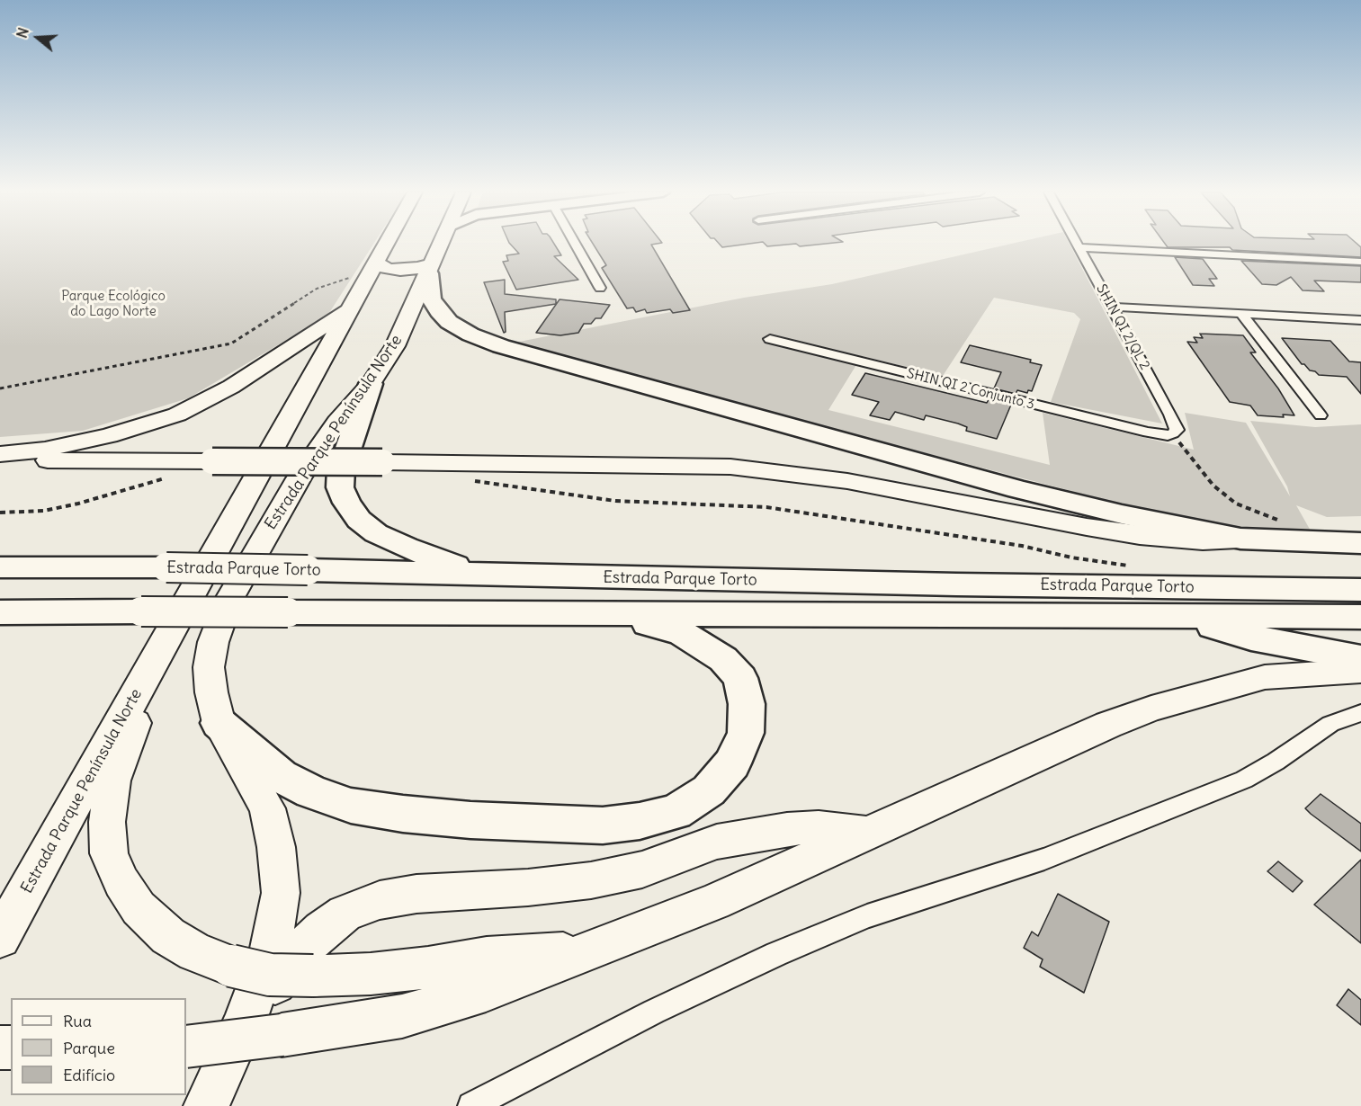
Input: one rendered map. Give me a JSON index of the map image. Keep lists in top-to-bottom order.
{
  "streets": {
    "highway": ["Estrada Parque Torto"],
    "main road": ["Estrada Parque Península Norte"],
    "street": ["SHIN QI 2/QL 2", "SHIN QI 2 Conjunto 3"]
  },
  "crossings": [
    ["SHIN QI 2/QL 2", "SHIN QI 2 Conjunto 3"]
  ],
  "parks": ["Parque Ecológico do Lago Norte"],
  "legend": ["Rua", "Parque", "Edifício"],
  "north": "left"
}
